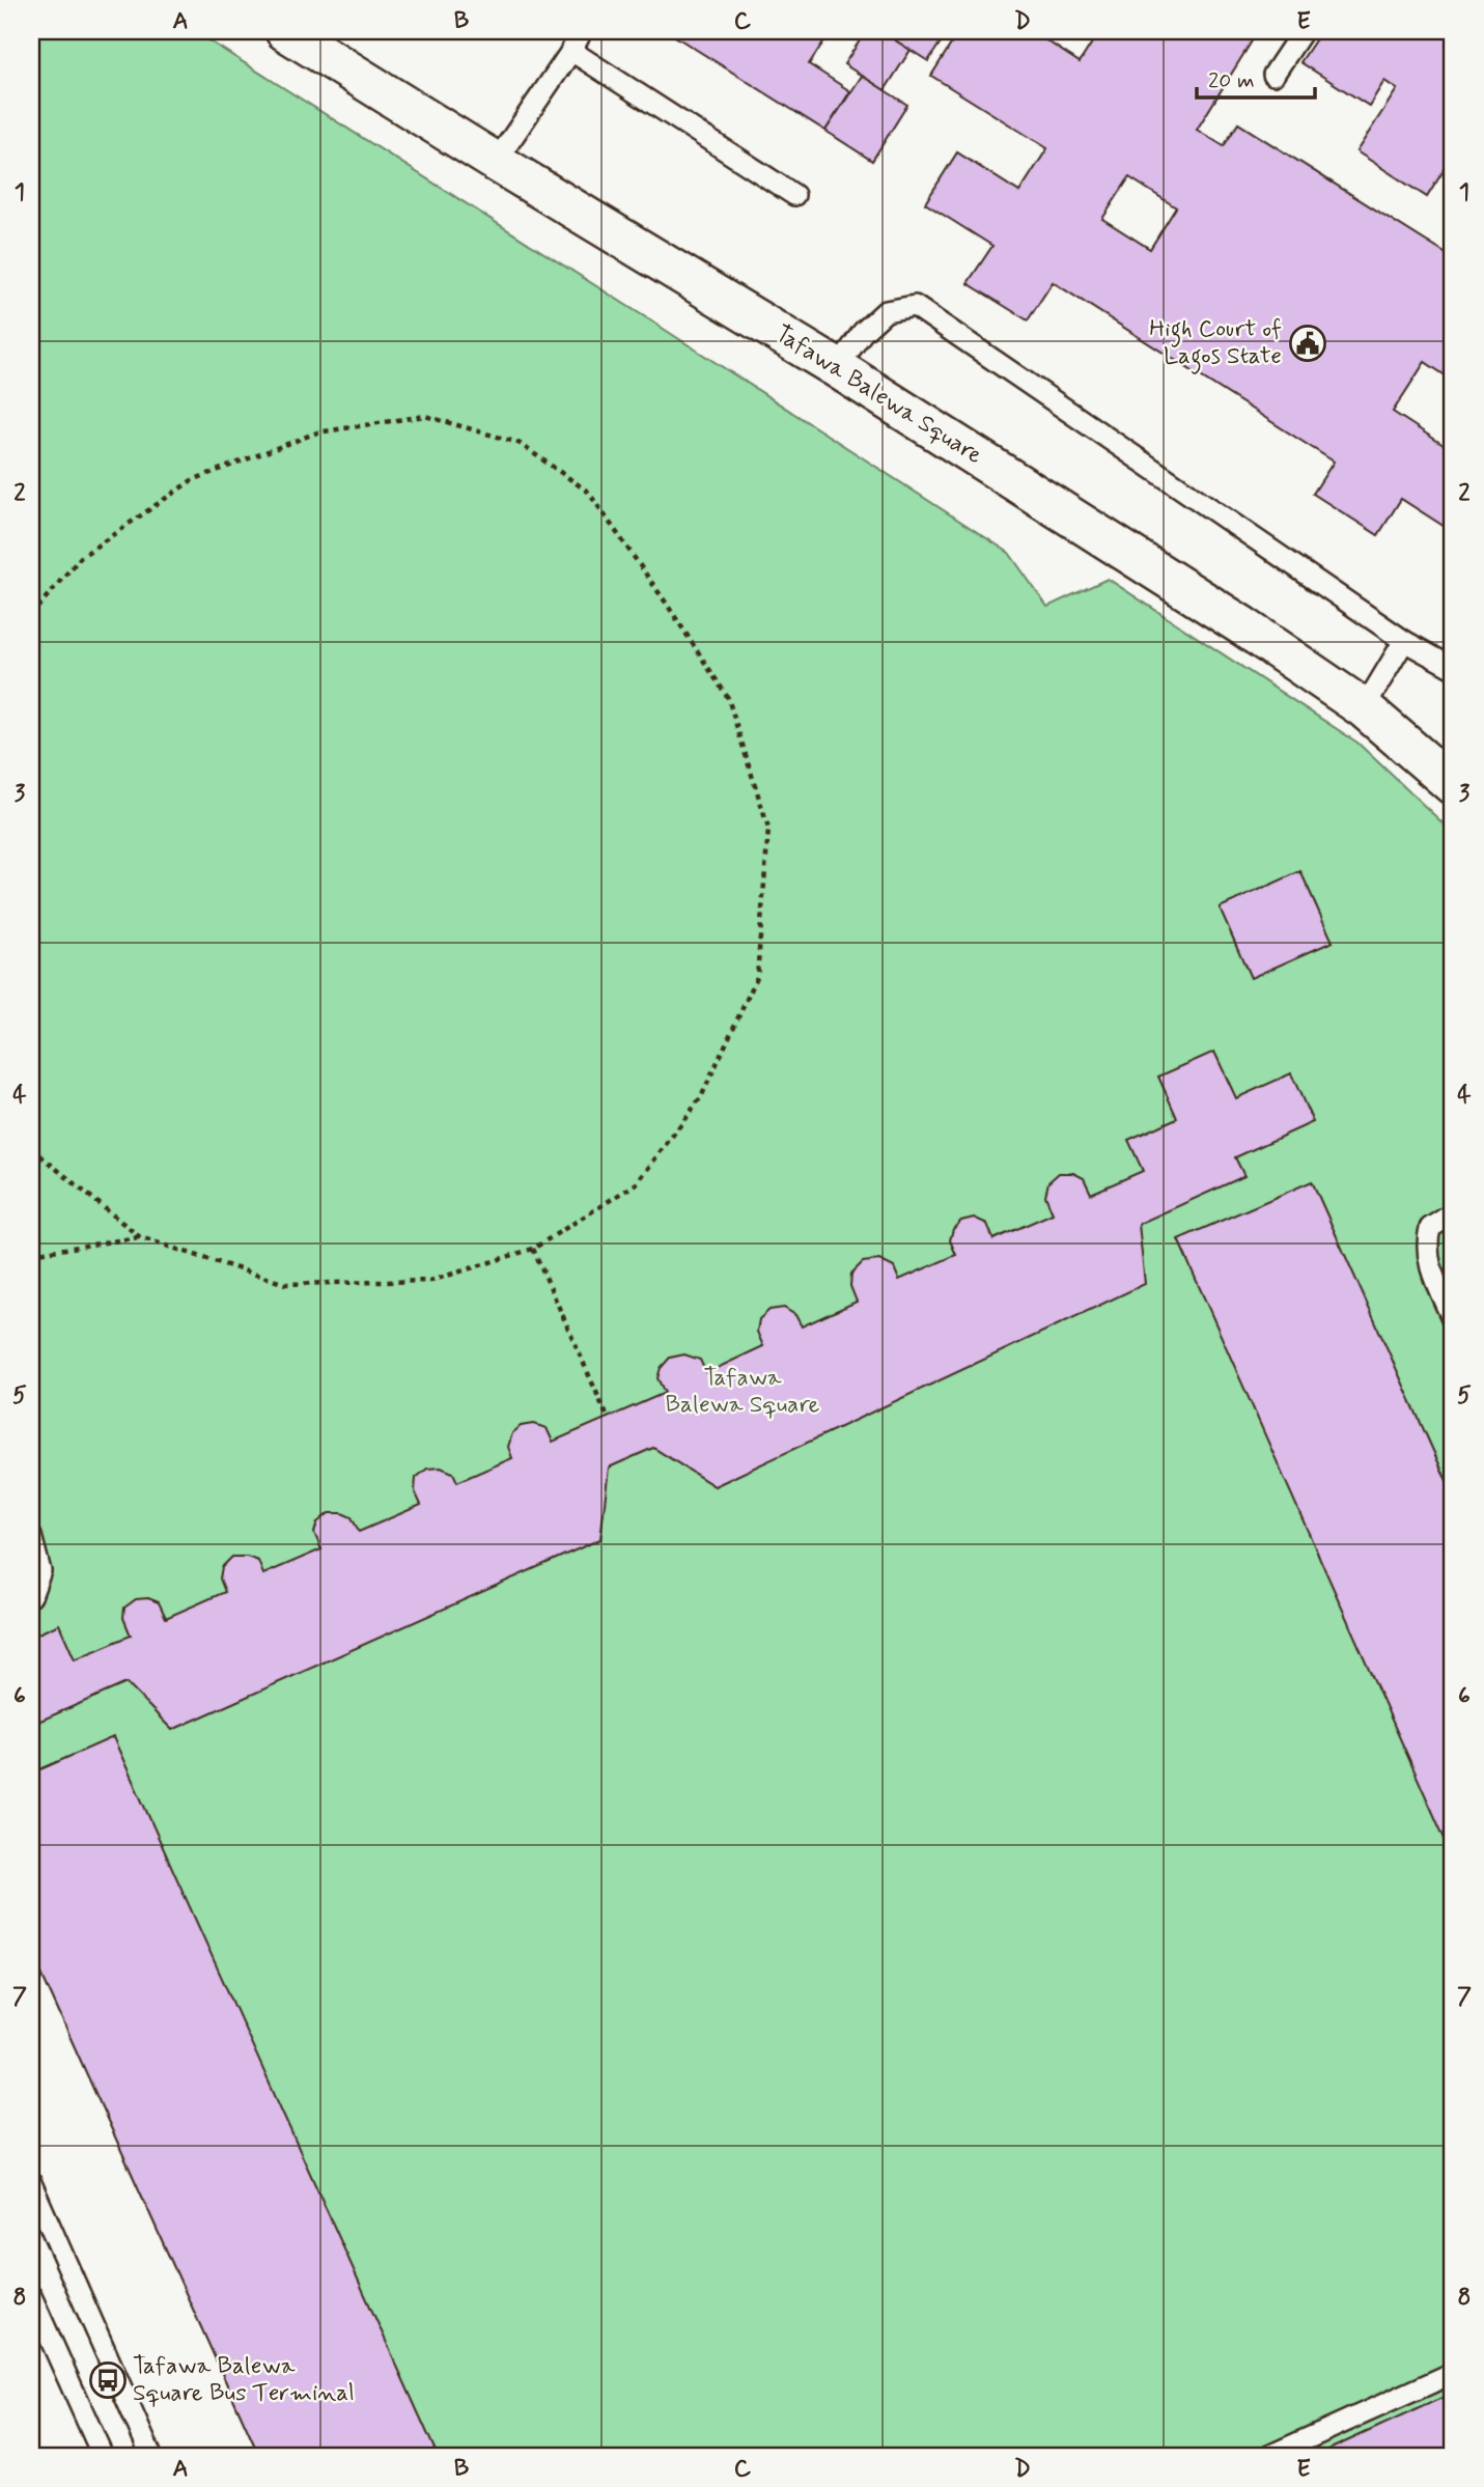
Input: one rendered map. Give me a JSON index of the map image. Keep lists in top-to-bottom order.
{
  "streets": {
    "street": ["Tafawa Balewa Square"]
  },
  "parks": ["Tafawa Balewa Square"],
  "places": {
    "public building": ["High Court of Lagos State"],
    "bus stop": ["Tafawa Balewa Square Bus Terminal"]
  },
  "scale_bar": "20 m",
  "grid": {
    "columns": [
      "A",
      "B",
      "C",
      "D",
      "E"
    ],
    "rows": [
      "1",
      "2",
      "3",
      "4",
      "5",
      "6",
      "7",
      "8"
    ]
  }
}
